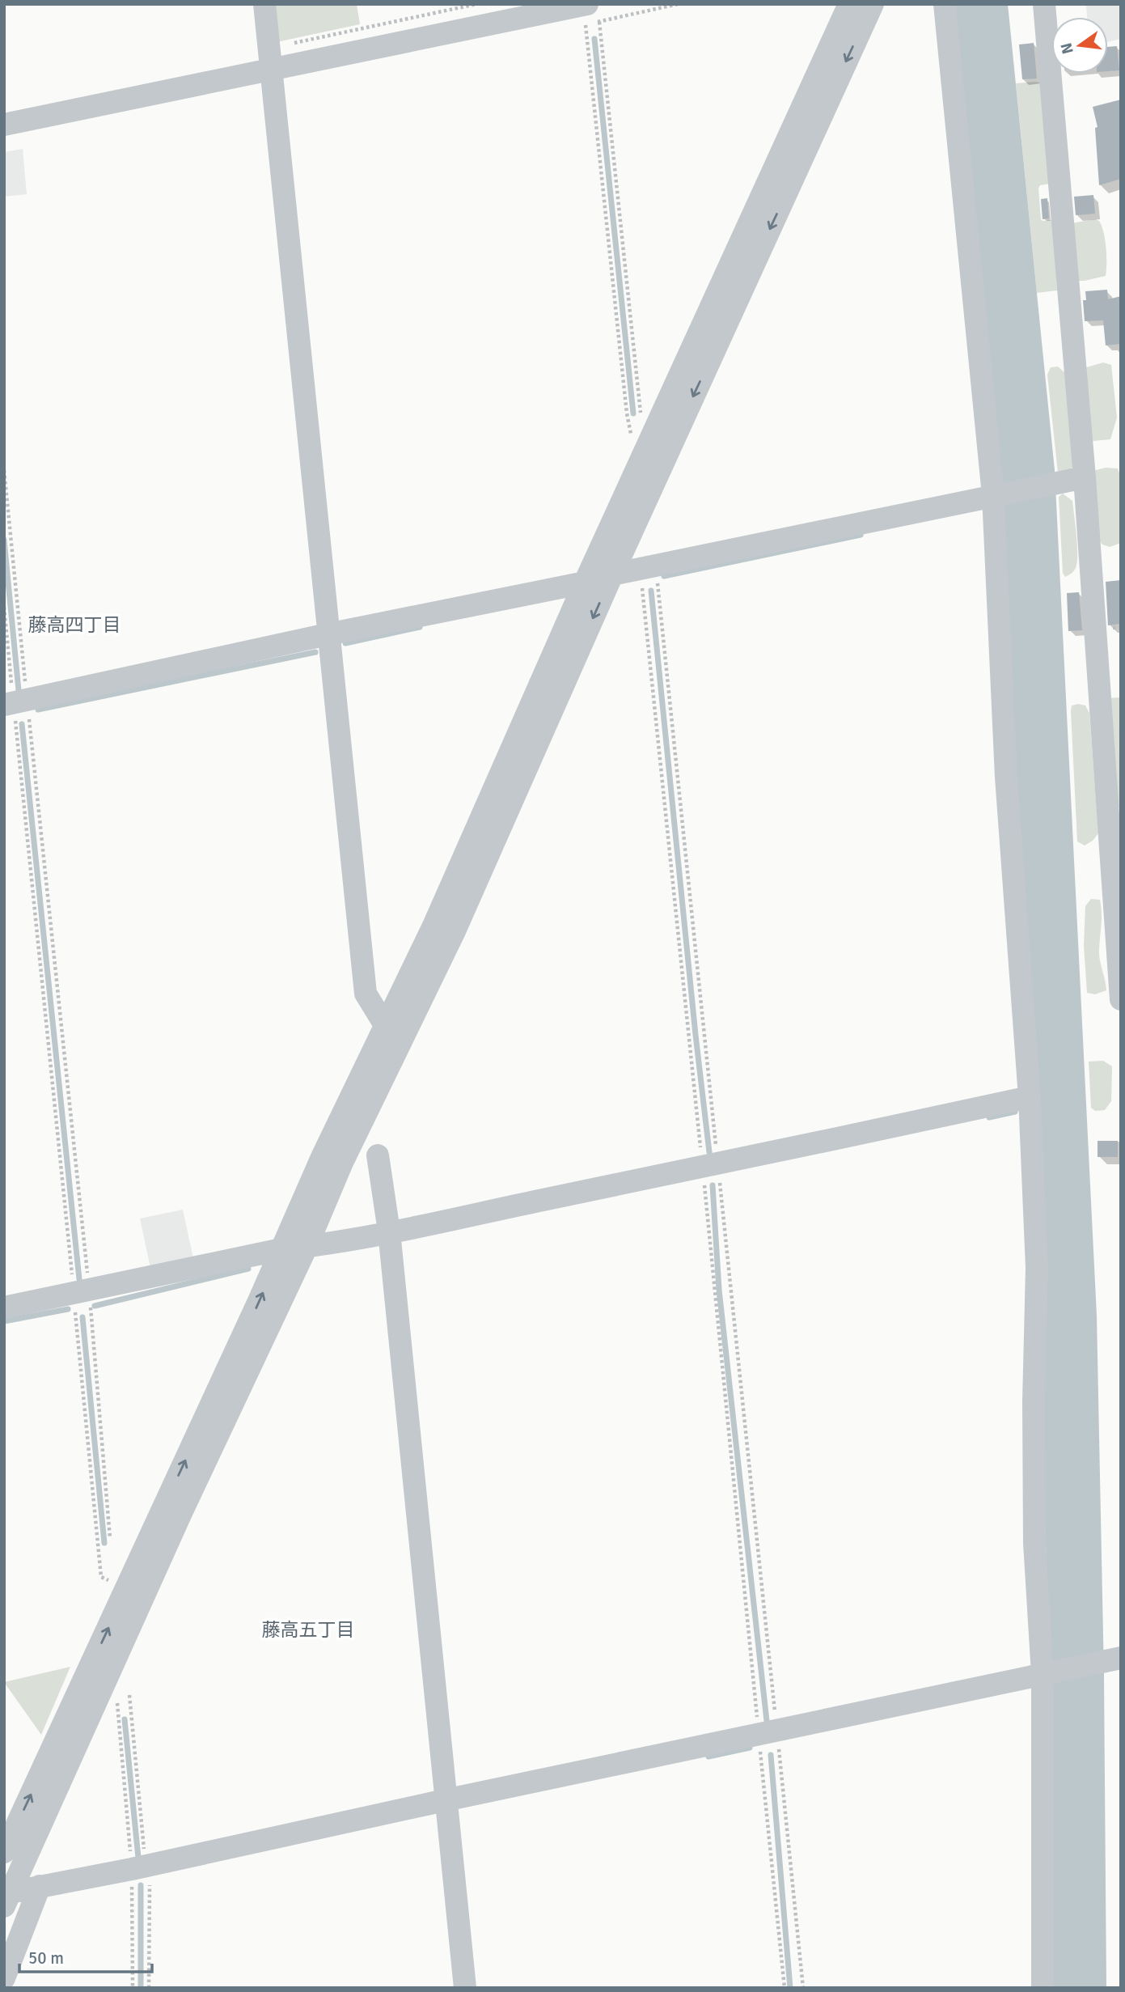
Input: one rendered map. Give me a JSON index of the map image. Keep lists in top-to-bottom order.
{
  "districts": ["藤高四丁目", "藤高五丁目"],
  "scale_bar": "50 m",
  "north": "left"
}
